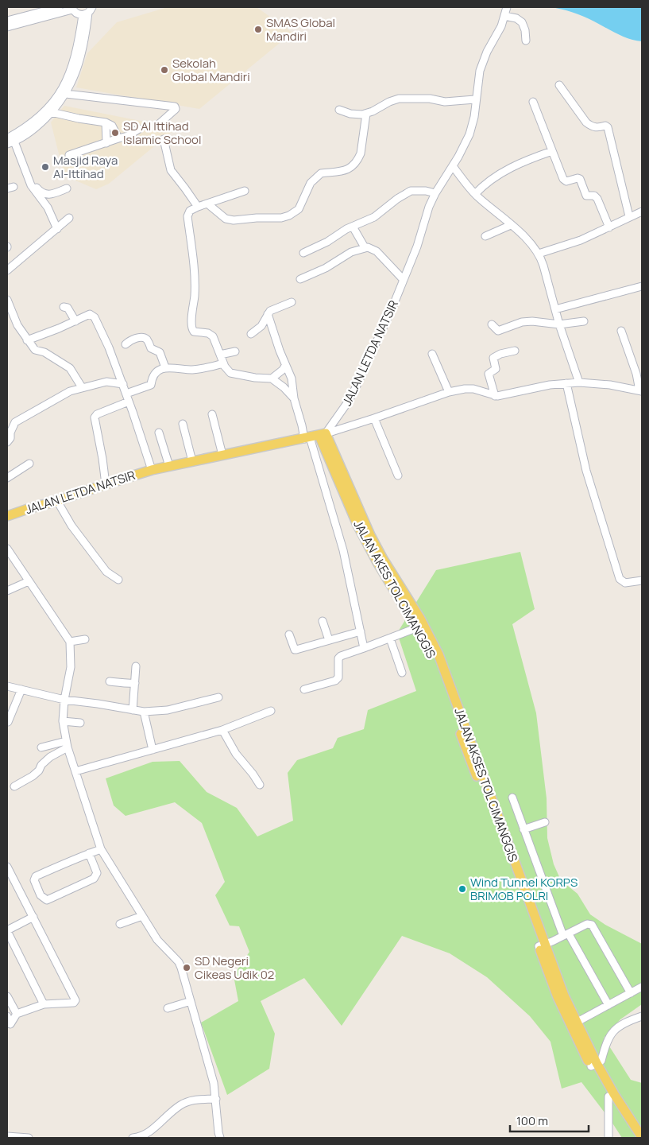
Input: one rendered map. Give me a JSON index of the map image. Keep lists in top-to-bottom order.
{
  "streets": {
    "main road": ["JALAN LETDA NATSIR", "JALAN AKES TOL CIMANGGIS", "JALAN AKSES TOL CIMANGGIS"]
  },
  "crossings": [
    ["JALAN LETDA NATSIR", "JALAN AKES TOL CIMANGGIS"],
    ["JALAN LETDA NATSIR", "JALAN AKSES TOL CIMANGGIS"],
    ["JALAN AKES TOL CIMANGGIS", "JALAN AKSES TOL CIMANGGIS"]
  ],
  "places": [
    "SMAS Global Mandiri",
    "Sekolah Global Mandiri",
    "SD Al Ittihad Islamic School",
    "Masjid Raya Al-Ittihad",
    "Wind Tunnel KORPS BRIMOB POLRI",
    "SD Negeri Cikeas Udik 02"
  ],
  "scale_bar": "100 m"
}
